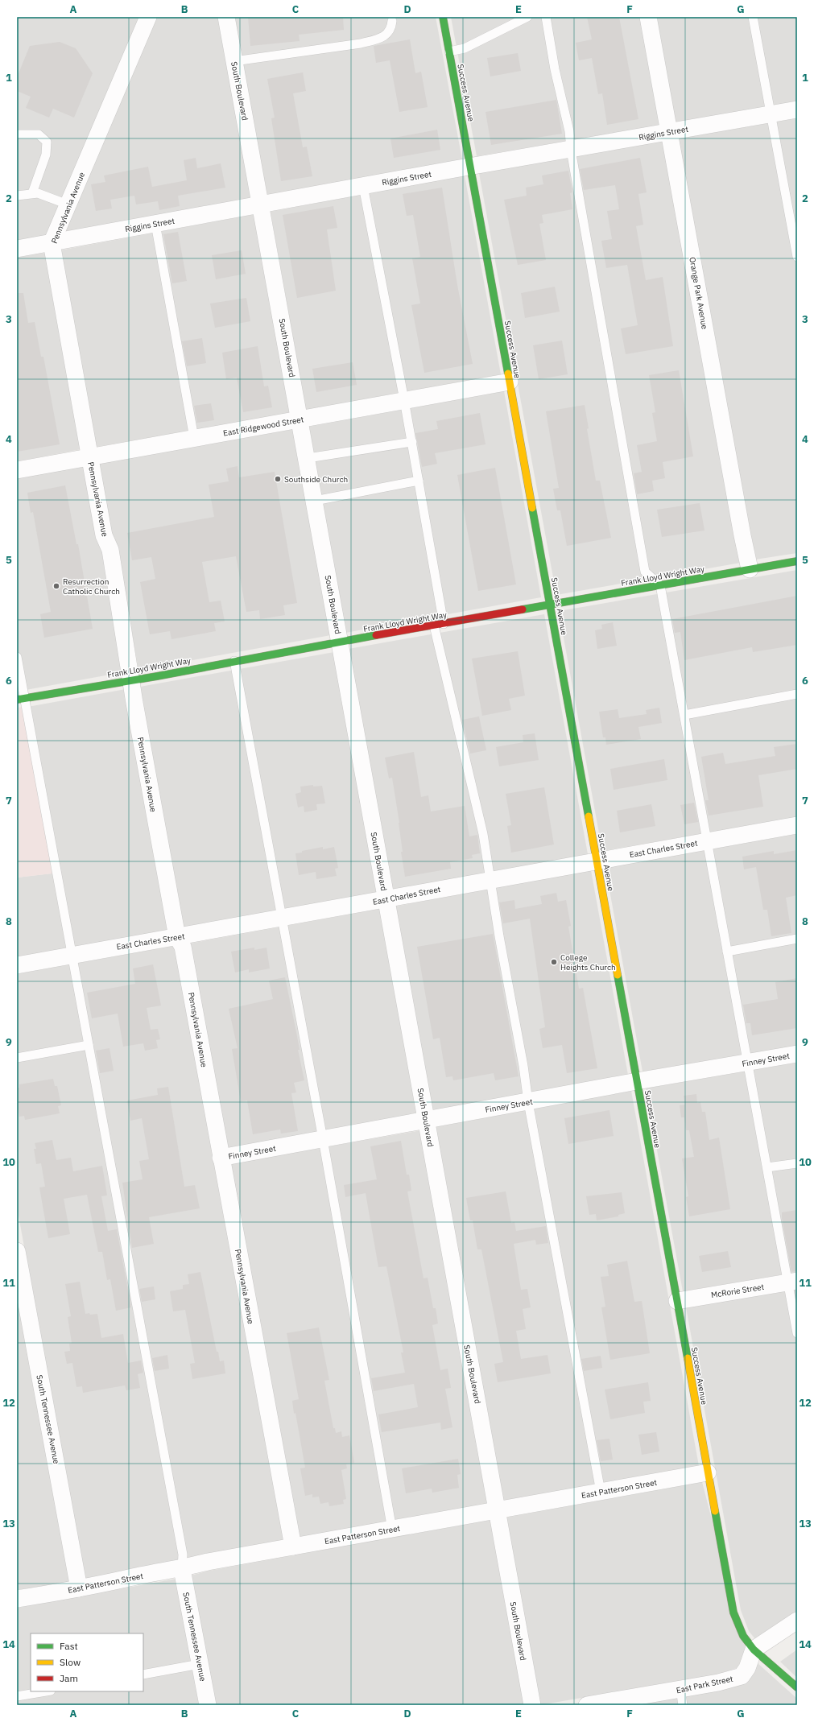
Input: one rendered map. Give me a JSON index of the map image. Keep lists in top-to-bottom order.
{
  "streets": {
    "street": [
      "South Boulevard",
      "Success Avenue",
      "Riggins Street",
      "Pennsylvania Avenue",
      "Orange Park Avenue",
      "East Ridgewood Street",
      "Frank Lloyd Wright Way",
      "East Charles Street",
      "Finney Street",
      "McRorie Street",
      "South Tennessee Avenue",
      "East Patterson Street",
      "East Park Street"
    ]
  },
  "crossings": [
    ["South Boulevard", "Riggins Street"],
    ["South Boulevard", "East Ridgewood Street"],
    ["South Boulevard", "Frank Lloyd Wright Way"],
    ["South Boulevard", "East Charles Street"],
    ["South Boulevard", "Finney Street"],
    ["South Boulevard", "East Patterson Street"],
    ["Success Avenue", "Riggins Street"],
    ["Success Avenue", "East Ridgewood Street"],
    ["Success Avenue", "Frank Lloyd Wright Way"],
    ["Success Avenue", "East Charles Street"],
    ["Success Avenue", "Finney Street"],
    ["Success Avenue", "McRorie Street"],
    ["Success Avenue", "East Patterson Street"],
    ["Success Avenue", "East Park Street"],
    ["Riggins Street", "Pennsylvania Avenue"],
    ["Riggins Street", "Orange Park Avenue"],
    ["Pennsylvania Avenue", "East Ridgewood Street"],
    ["Pennsylvania Avenue", "Frank Lloyd Wright Way"],
    ["Pennsylvania Avenue", "East Charles Street"],
    ["Pennsylvania Avenue", "Finney Street"],
    ["Pennsylvania Avenue", "East Patterson Street"],
    ["Orange Park Avenue", "Frank Lloyd Wright Way"],
    ["South Tennessee Avenue", "East Patterson Street"]
  ],
  "places": ["Southside Church", "Resurrection Catholic Church", "College Heights Church"],
  "legend": ["Fast", "Slow", "Jam"],
  "grid": {
    "columns": [
      "A",
      "B",
      "C",
      "D",
      "E",
      "F",
      "G"
    ],
    "rows": [
      "1",
      "2",
      "3",
      "4",
      "5",
      "6",
      "7",
      "8",
      "9",
      "10",
      "11",
      "12",
      "13",
      "14"
    ]
  }
}
